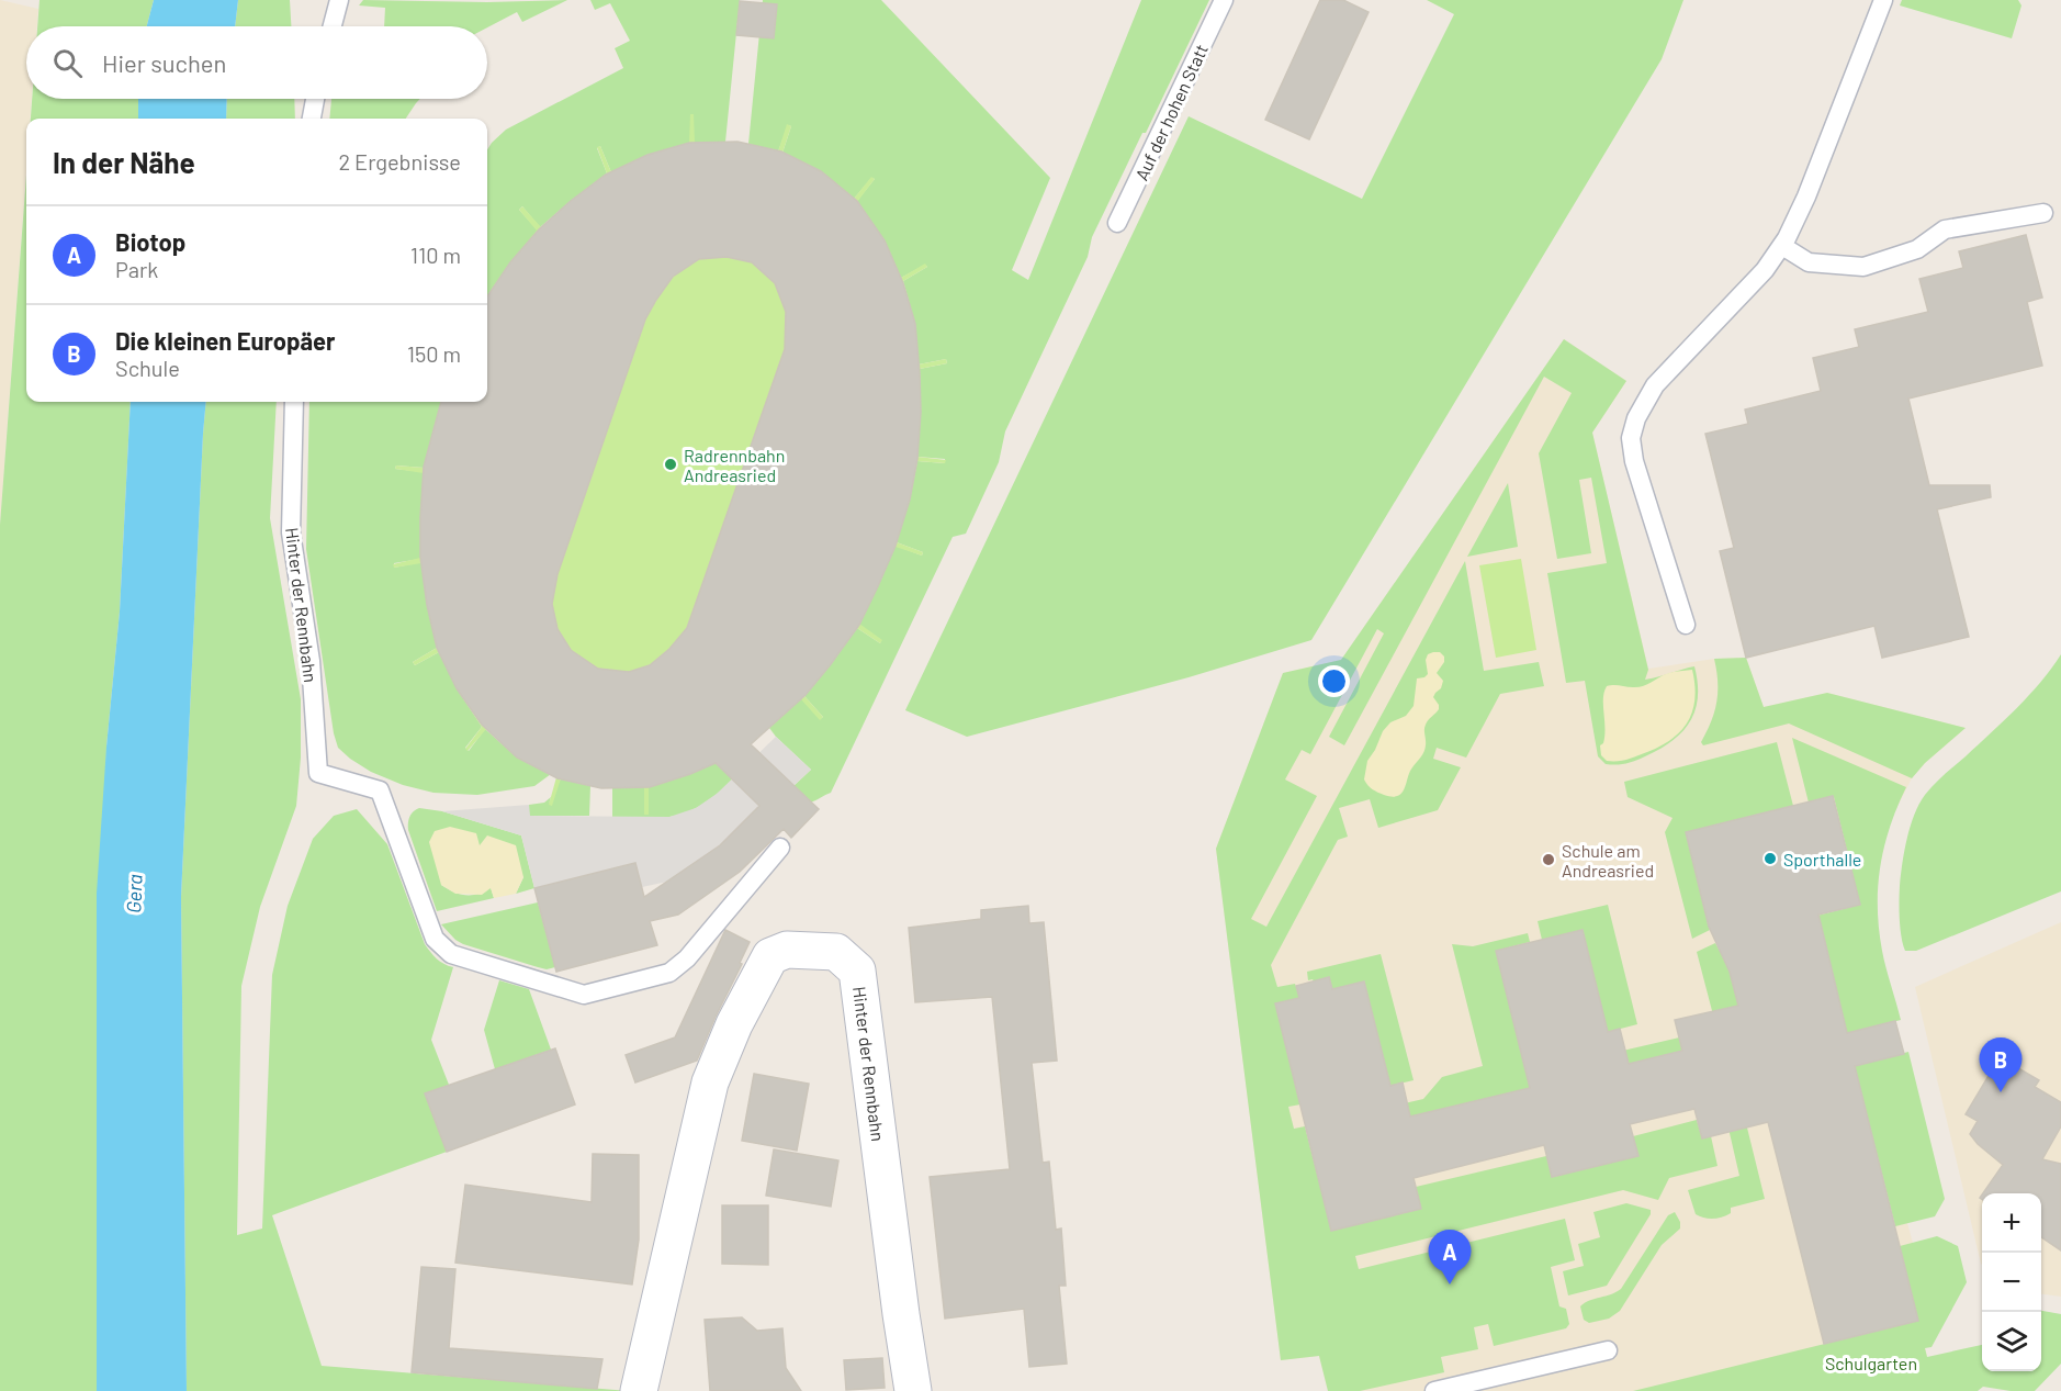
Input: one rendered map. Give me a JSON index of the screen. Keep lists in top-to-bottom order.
{
  "streets": {
    "street": ["Hinter der Rennbahn"],
    "lane": ["Auf der hohen Statt"]
  },
  "water": ["Gera"],
  "parks": ["Schulgarten"],
  "places": ["Radrennbahn Andreasried", "Sporthalle", "Schule am Andreasried"],
  "page": {
    "search": "Hier suchen",
    "heading": ["In der Nähe", "2 Ergebnisse"],
    "list": [
      {
        "mark": "A",
        "name": "Biotop",
        "note": "Park",
        "value": "110 m"
      },
      {
        "mark": "B",
        "name": "Die kleinen Europäer",
        "note": "Schule",
        "value": "150 m"
      }
    ],
    "pins": ["B", "A"],
    "map_buttons": ["+", "−"]
  }
}
